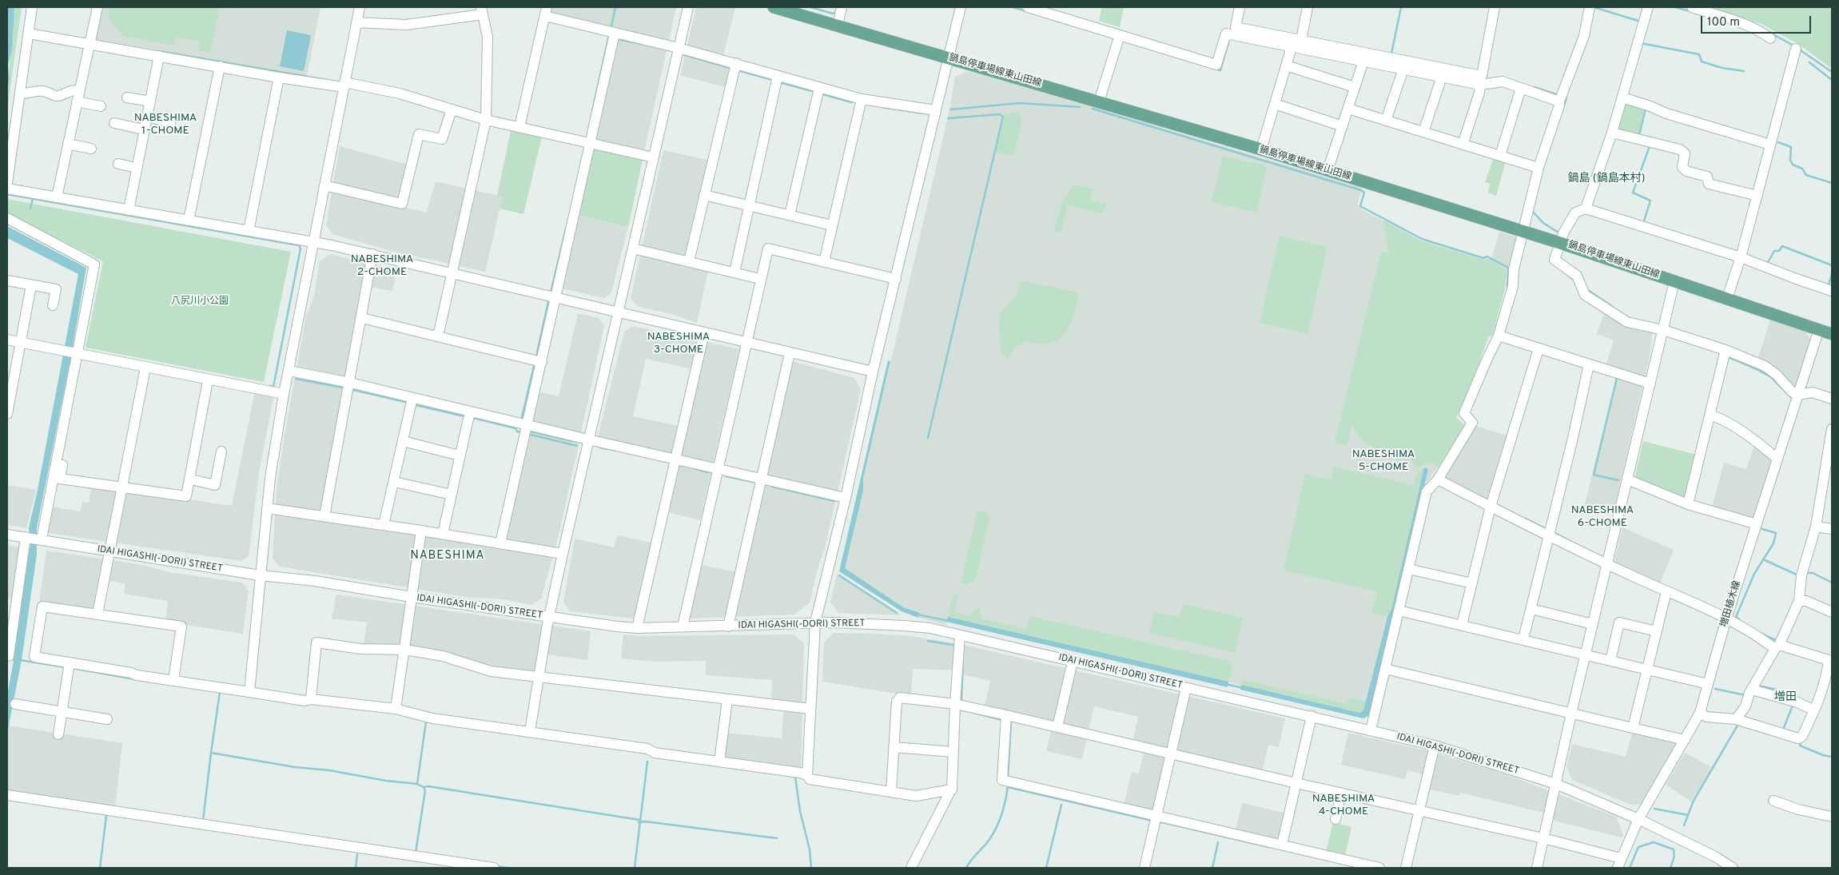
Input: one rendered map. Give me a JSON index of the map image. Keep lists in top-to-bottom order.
{
  "streets": {
    "main road": ["鍋島停車場線東山田線"],
    "street": ["IDAI HIGASHI(-DORI) STREET", "増田植木線"]
  },
  "crossings": [
    ["鍋島停車場線東山田線", "増田植木線"],
    ["IDAI HIGASHI(-DORI) STREET", "増田植木線"]
  ],
  "districts": [
    "NABESHIMA 1-CHOME",
    "鍋島 (鍋島本村)",
    "NABESHIMA 2-CHOME",
    "NABESHIMA 3-CHOME",
    "NABESHIMA 5-CHOME",
    "NABESHIMA 6-CHOME",
    "NABESHIMA",
    "増田",
    "NABESHIMA 4-CHOME"
  ],
  "parks": ["八尻川小公園"],
  "scale_bar": "100 m"
}
